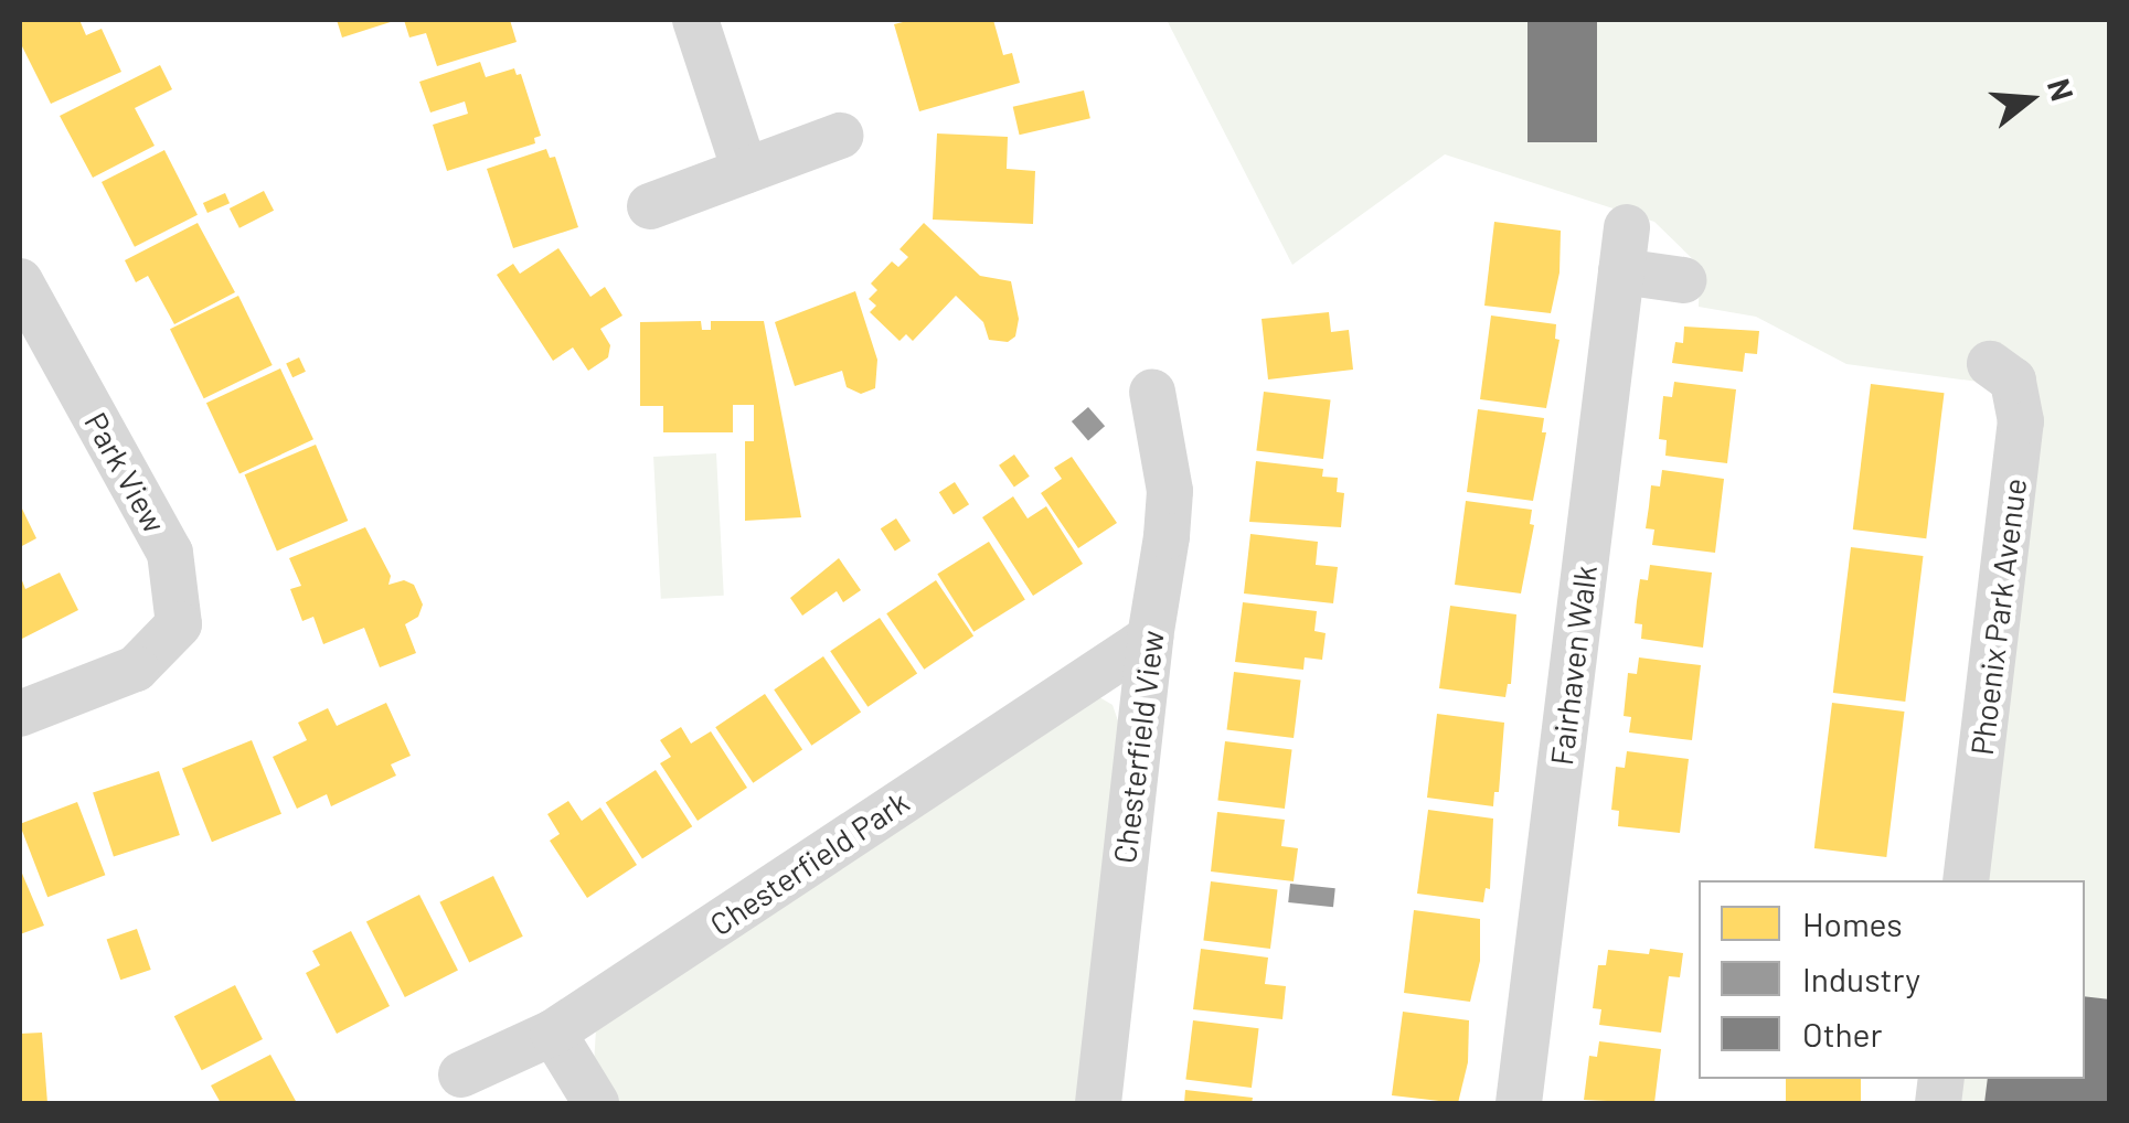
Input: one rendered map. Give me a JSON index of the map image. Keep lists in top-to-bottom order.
{
  "streets": {
    "street": [
      "Park View",
      "Phoenix Park Avenue",
      "Fairhaven Walk",
      "Chesterfield View",
      "Chesterfield Park"
    ]
  },
  "crossings": [
    ["Chesterfield View", "Chesterfield Park"]
  ],
  "legend": ["Homes", "Industry", "Other"],
  "north": "right"
}
